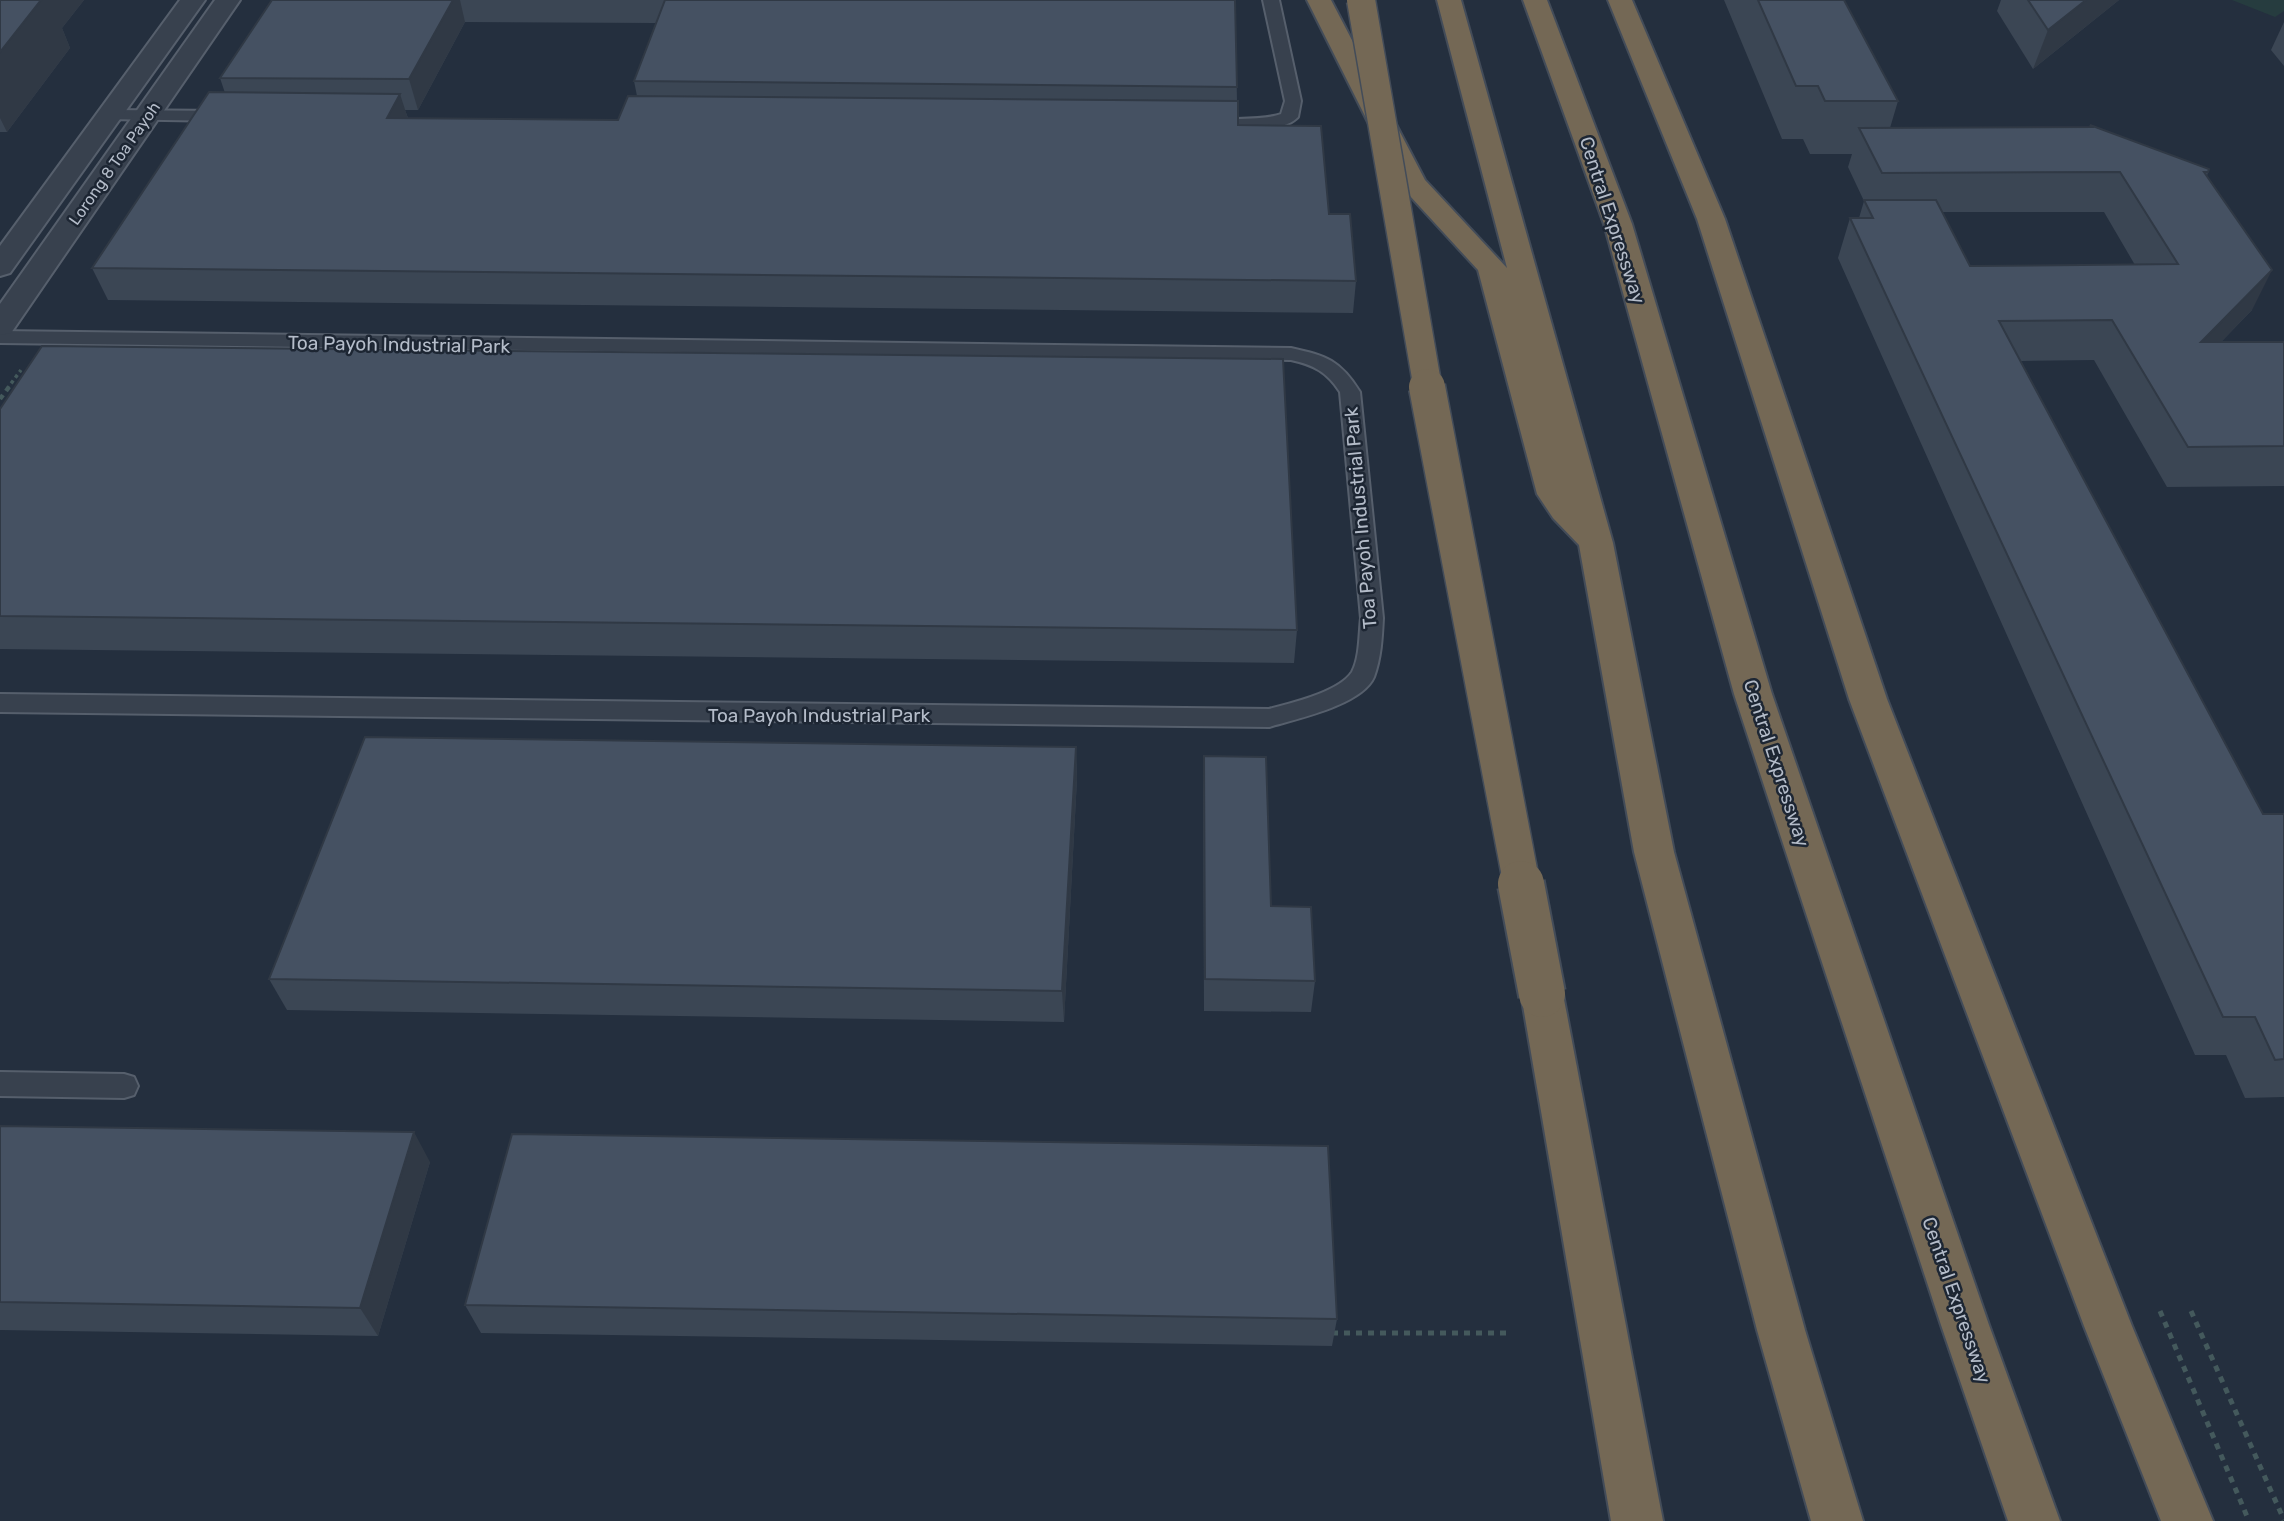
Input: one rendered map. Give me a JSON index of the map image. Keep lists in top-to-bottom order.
{
  "streets": {
    "highway": ["Central Expressway"],
    "street": ["Lorong 8 Toa Payoh"],
    "lane": ["Toa Payoh Industrial Park"]
  }
}
